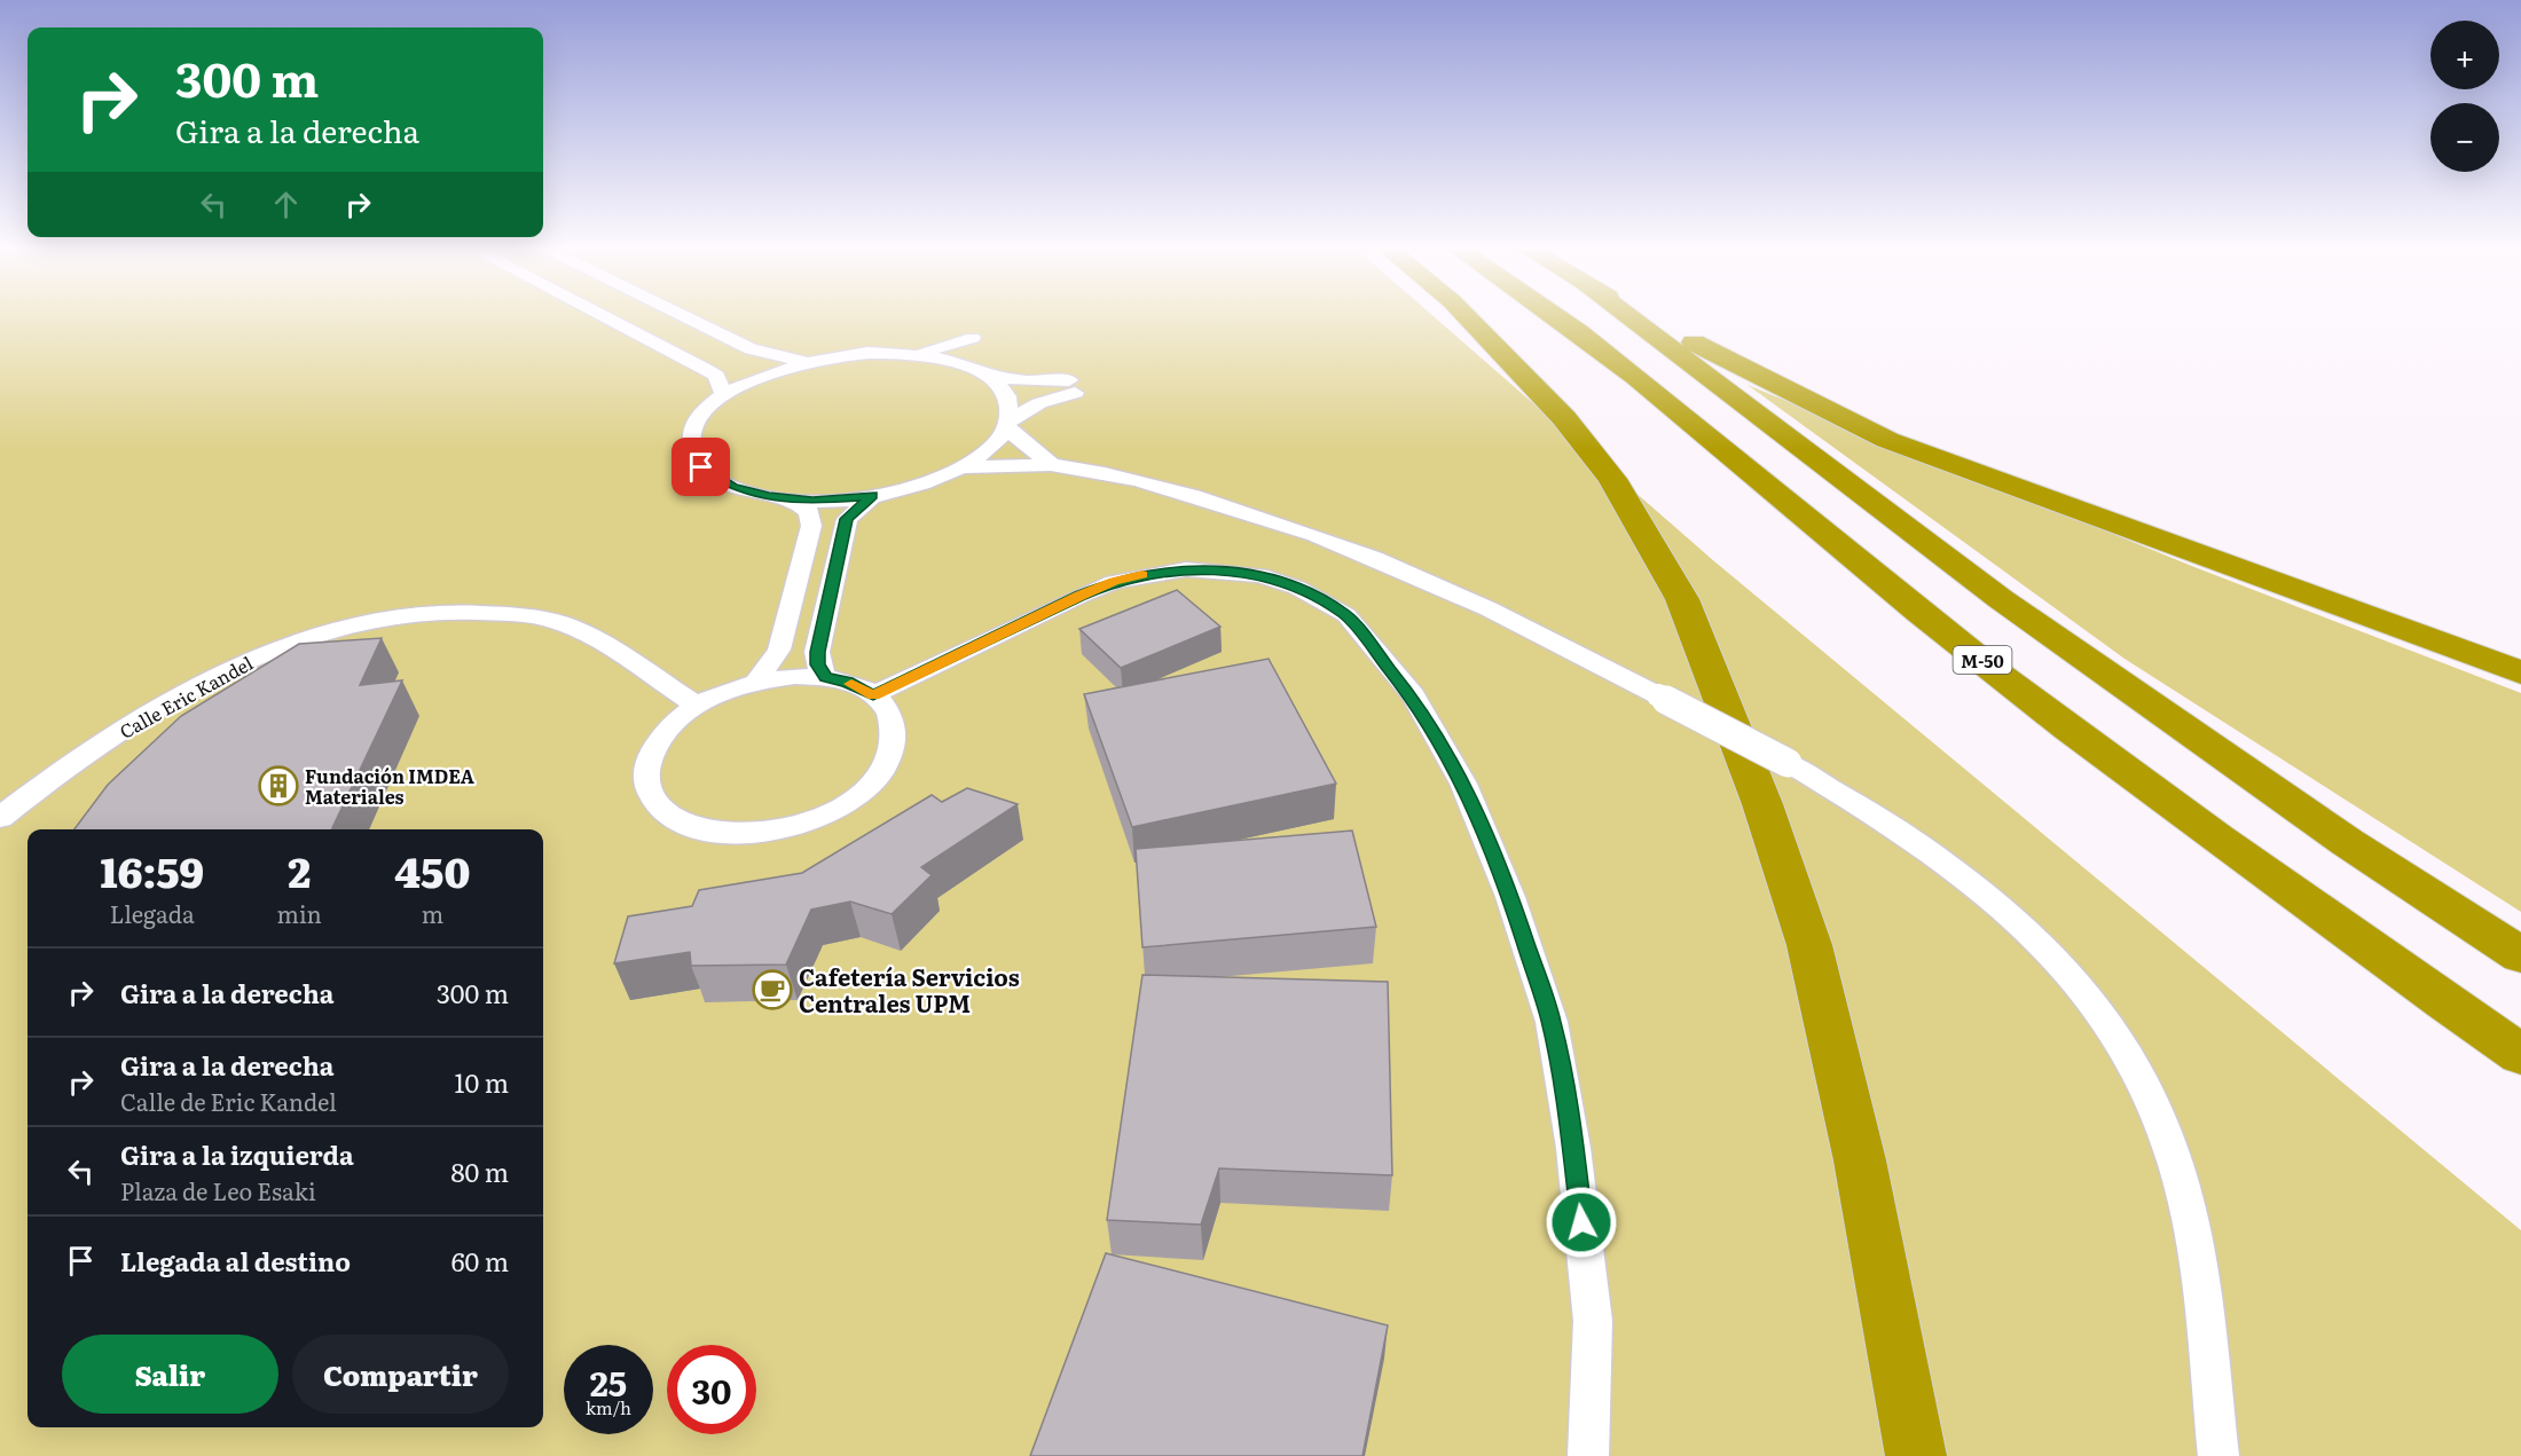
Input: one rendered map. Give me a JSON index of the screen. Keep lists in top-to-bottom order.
{
  "streets": {
    "highway": ["M-50"],
    "street": ["Calle Eric Kandel"]
  },
  "places": {
    "building": ["Fundación IMDEA Materiales"],
    "cafe": ["Cafetería Servicios Centrales UPM"]
  },
  "page": {
    "map_buttons": ["+", "−"],
    "turn": ["300 m", "Gira a la derecha"],
    "eta": [
      "16:59",
      "Llegada",
      "2",
      "min",
      "450",
      "m"
    ],
    "list": [
      {
        "name": "Gira a la derecha",
        "value": "300 m"
      },
      {
        "name": "Gira a la derecha",
        "note": "Calle de Eric Kandel",
        "value": "10 m"
      },
      {
        "name": "Gira a la izquierda",
        "note": "Plaza de Leo Esaki",
        "value": "80 m"
      },
      {
        "name": "Llegada al destino",
        "value": "60 m"
      }
    ],
    "buttons": ["Salir", "Compartir"],
    "speed": "25 km/h",
    "limit": "30"
  }
}
